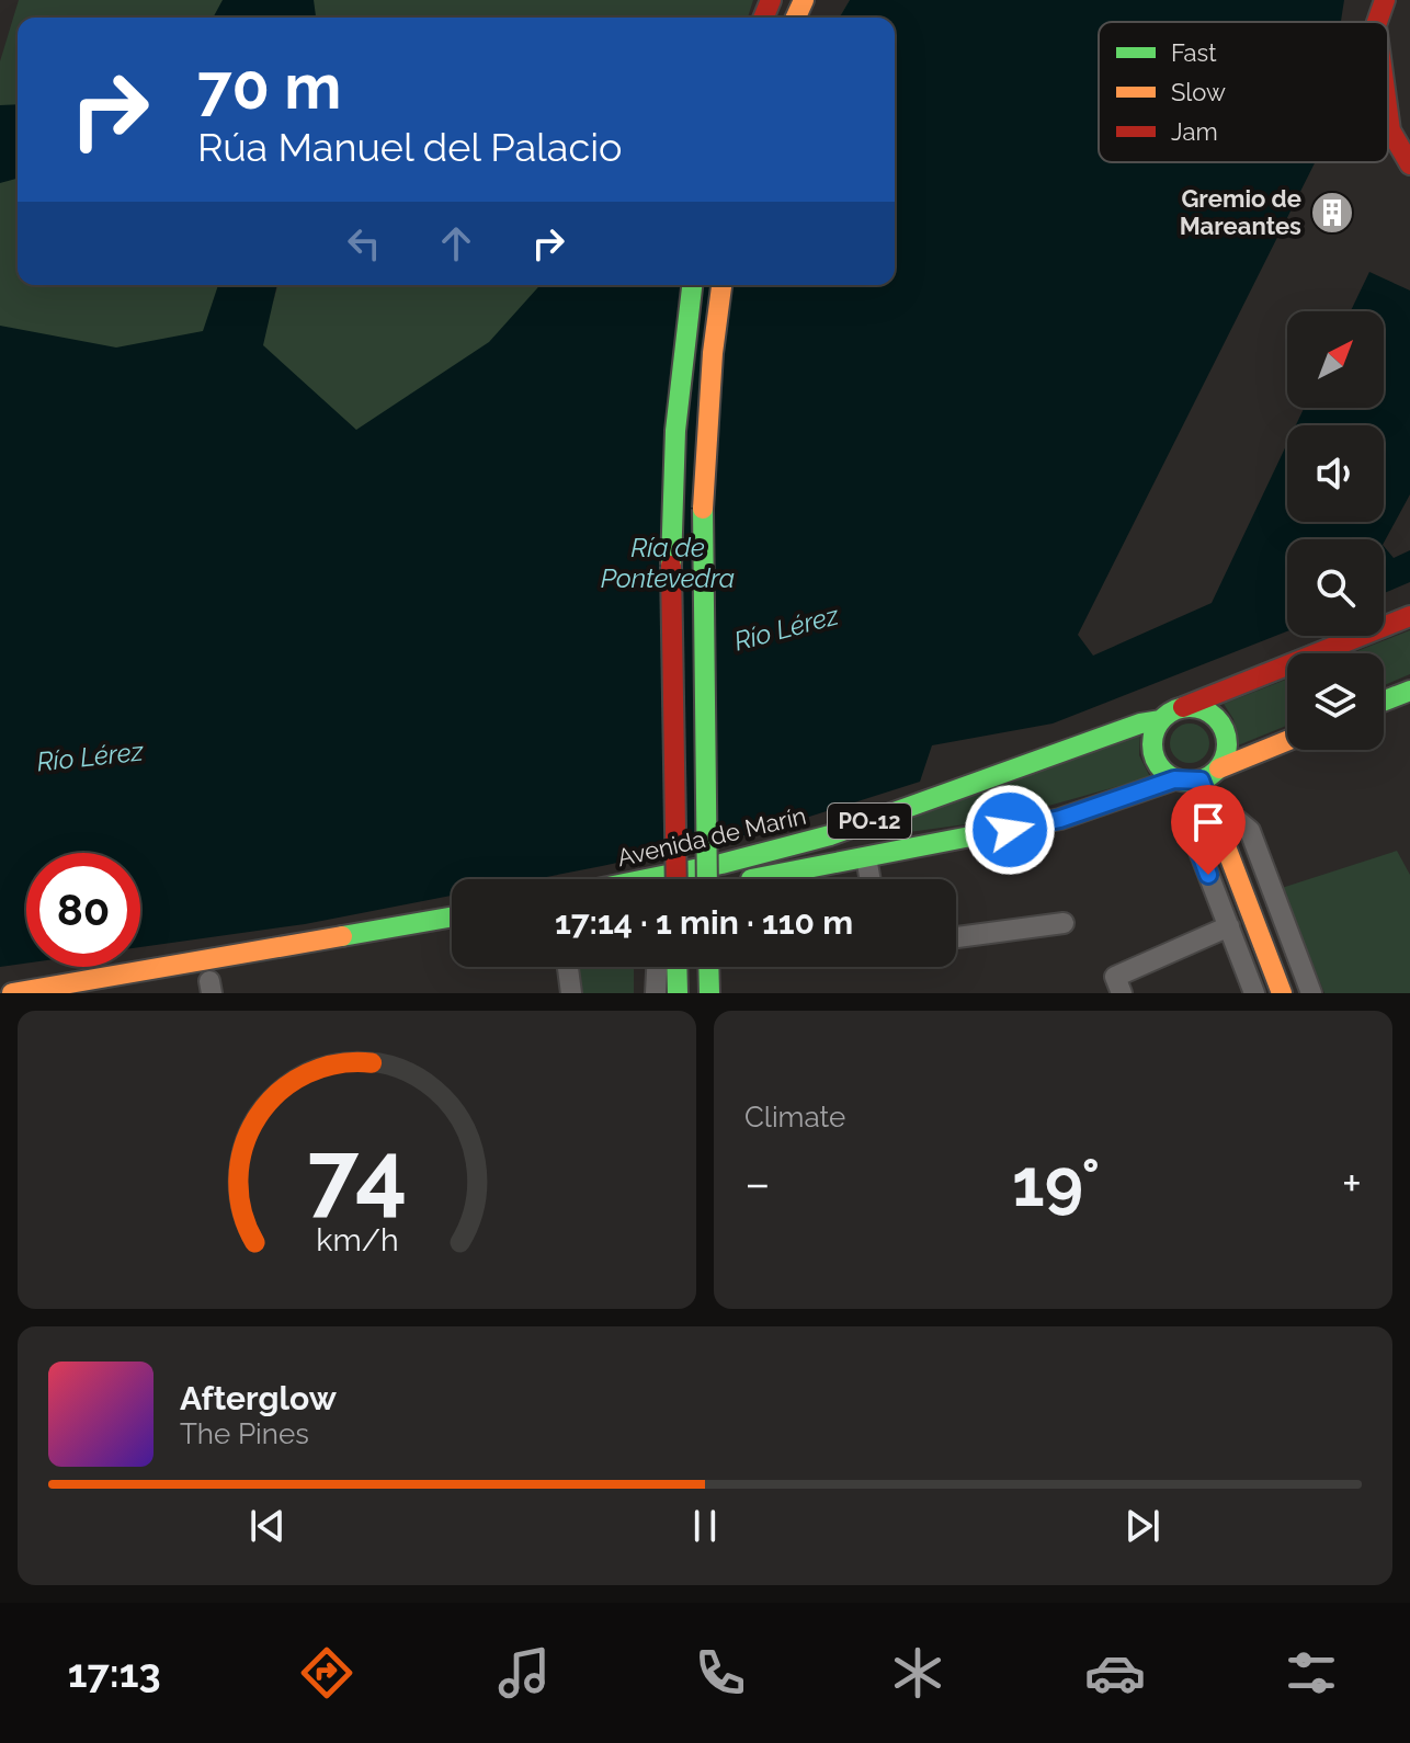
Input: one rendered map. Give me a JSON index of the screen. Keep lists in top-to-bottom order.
{
  "streets": {
    "highway": ["PO-12", "Avenida de Marín"]
  },
  "water": ["Ría de Pontevedra", "Río Lérez"],
  "places": {
    "building": ["Gremio de Mareantes"]
  },
  "legend": ["Fast", "Slow", "Jam"],
  "north": "top right",
  "page": {
    "turn": ["70 m", "Rúa Manuel del Palacio"],
    "limit": "80",
    "trip": "17:14 · 1 min · 110 m",
    "tile": "Climate",
    "heat": ["−", "19°", "+"],
    "song": ["Afterglow", "The Pines"],
    "tabs": "17:13",
    "gauge": ["74", "km/h"]
  }
}
